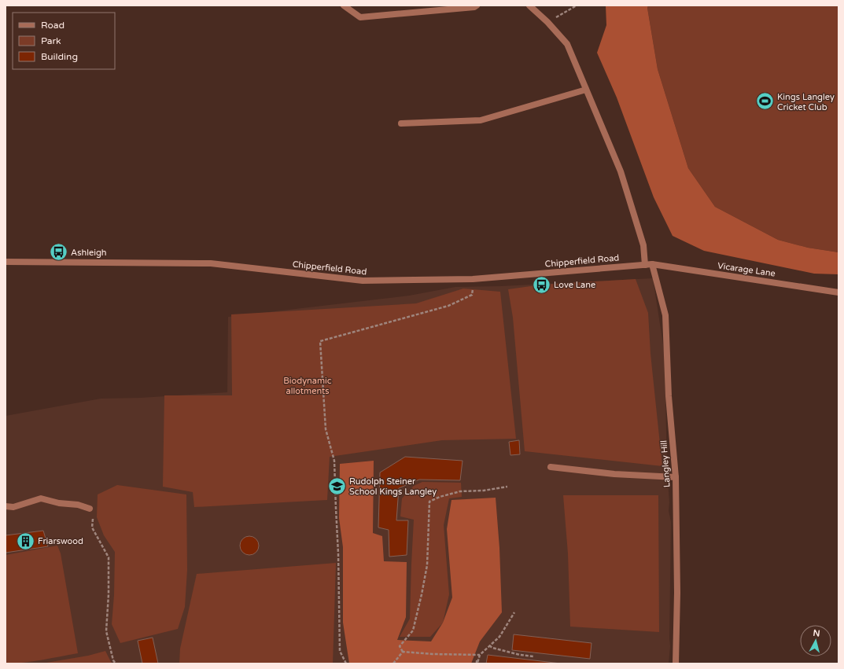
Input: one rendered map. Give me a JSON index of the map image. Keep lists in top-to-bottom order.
{
  "streets": {
    "street": ["Chipperfield Road", "Vicarage Lane", "Langley Hill"]
  },
  "crossings": [
    ["Chipperfield Road", "Vicarage Lane"],
    ["Chipperfield Road", "Langley Hill"],
    ["Vicarage Lane", "Langley Hill"]
  ],
  "parks": ["Biodynamic allotments"],
  "places": {
    "sports": ["Kings Langley Cricket Club"],
    "bus stop": ["Ashleigh", "Love Lane"],
    "school or university": ["Rudolph Steiner School Kings Langley"],
    "building": ["Friarswood"]
  },
  "legend": ["Road", "Park", "Building"],
  "north": "top"
}
